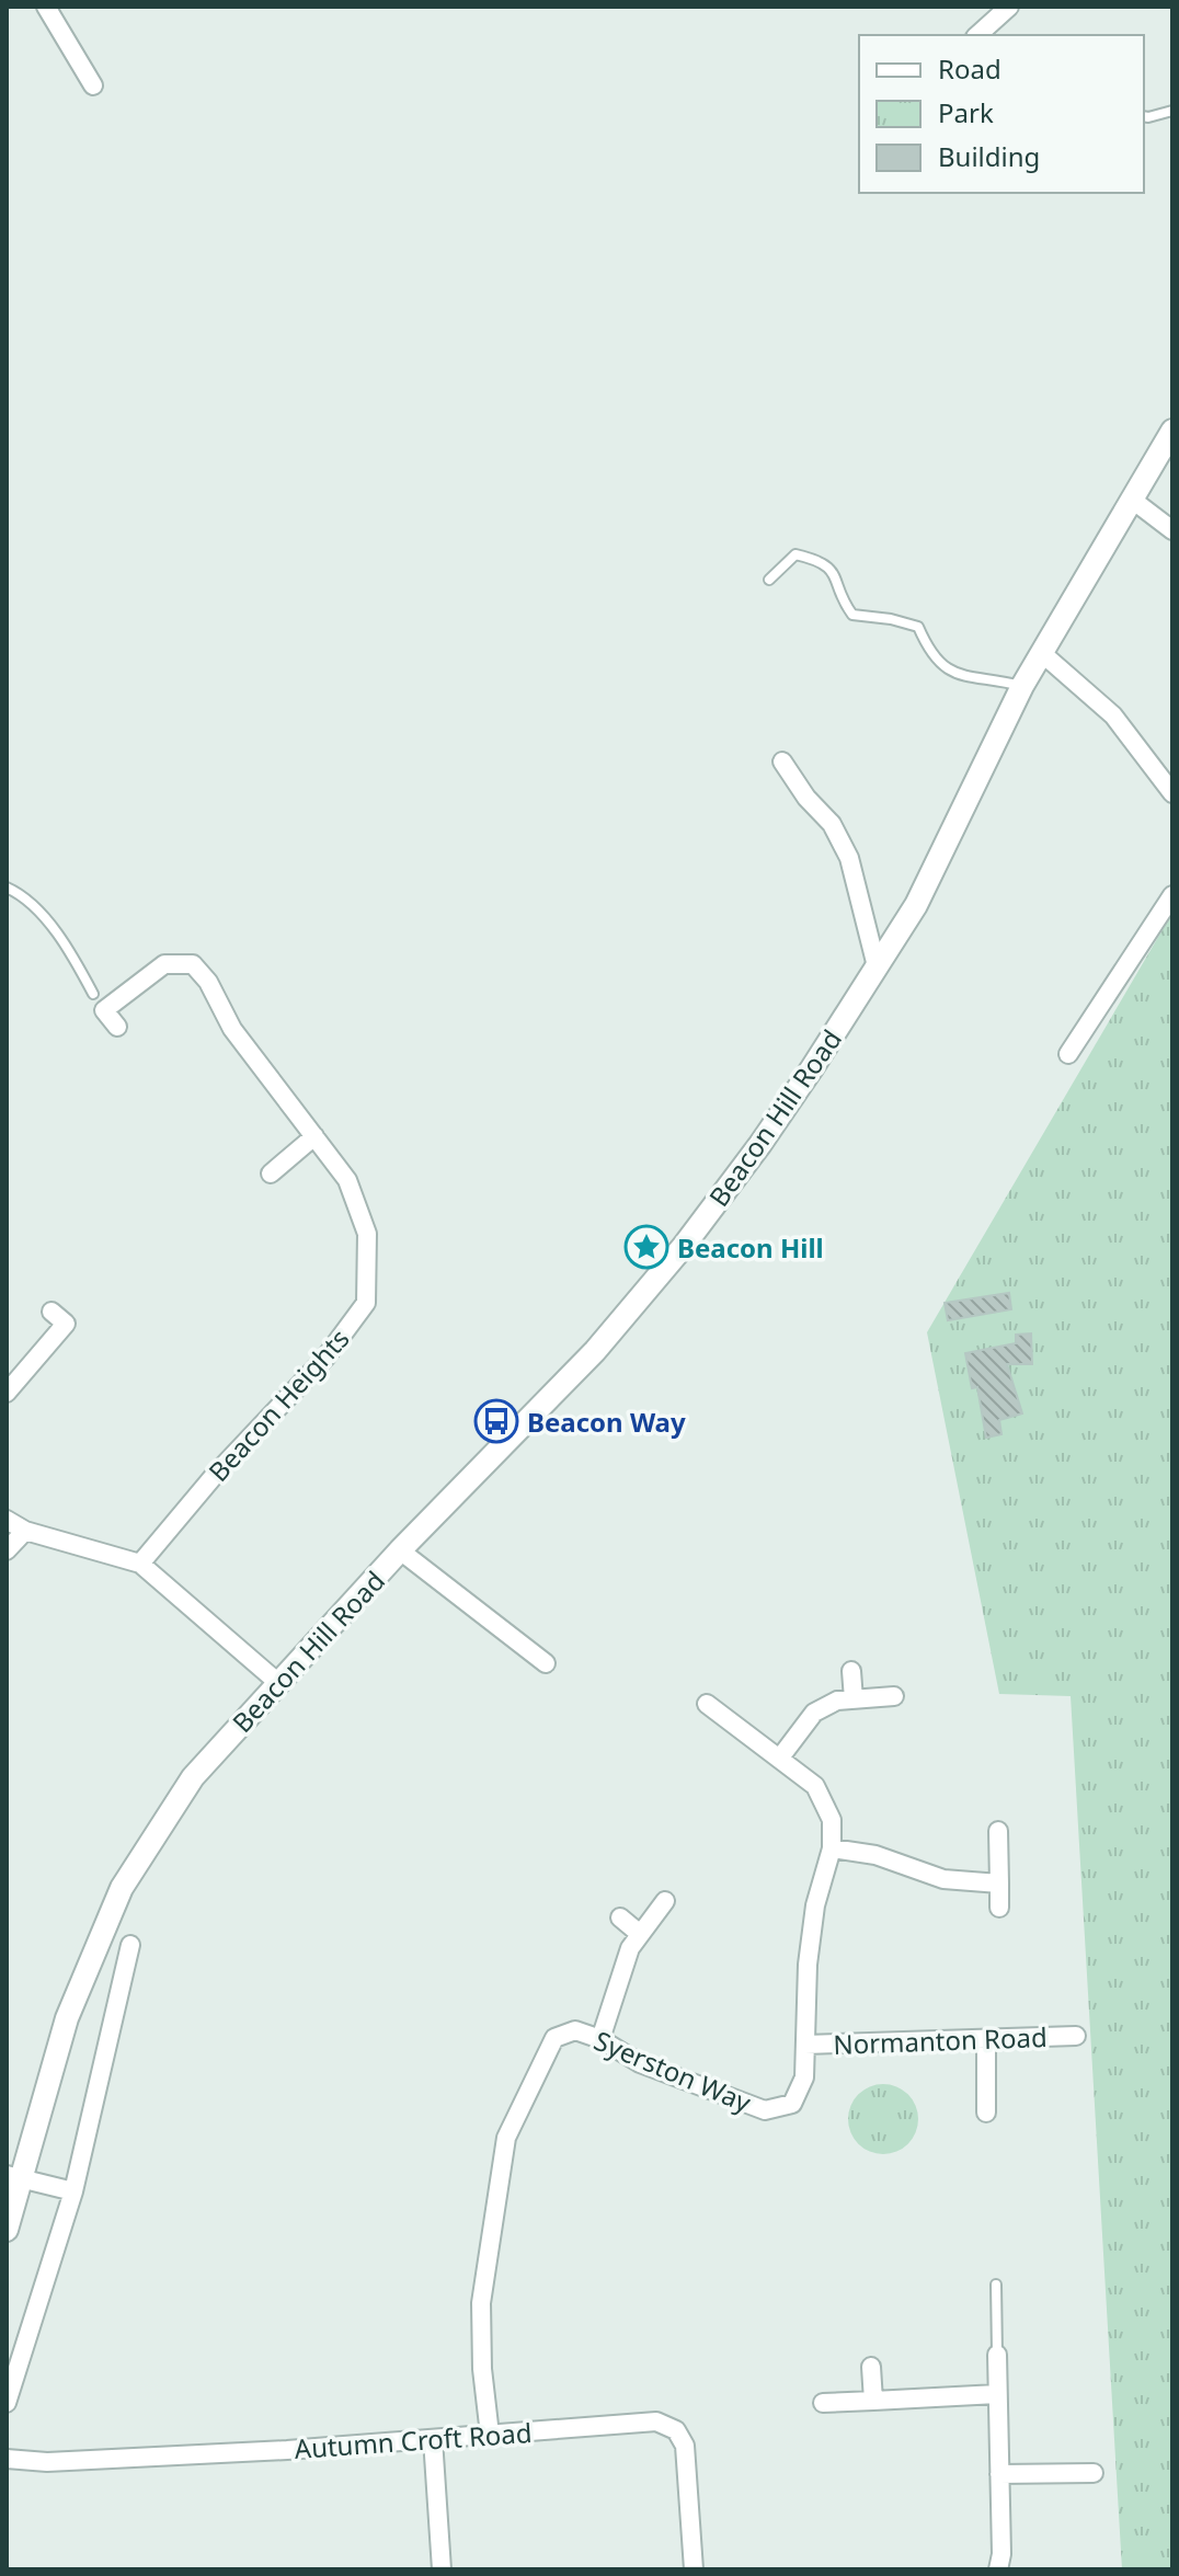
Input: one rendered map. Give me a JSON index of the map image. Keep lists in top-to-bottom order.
{
  "streets": {
    "street": [
      "Beacon Hill Road",
      "Beacon Heights",
      "Normanton Road",
      "Syerston Way",
      "Autumn Croft Road"
    ]
  },
  "crossings": [
    ["Normanton Road", "Syerston Way"],
    ["Syerston Way", "Autumn Croft Road"]
  ],
  "places": {
    "place": ["Beacon Hill"],
    "bus stop": ["Beacon Way"]
  },
  "legend": ["Road", "Park", "Building"]
}
